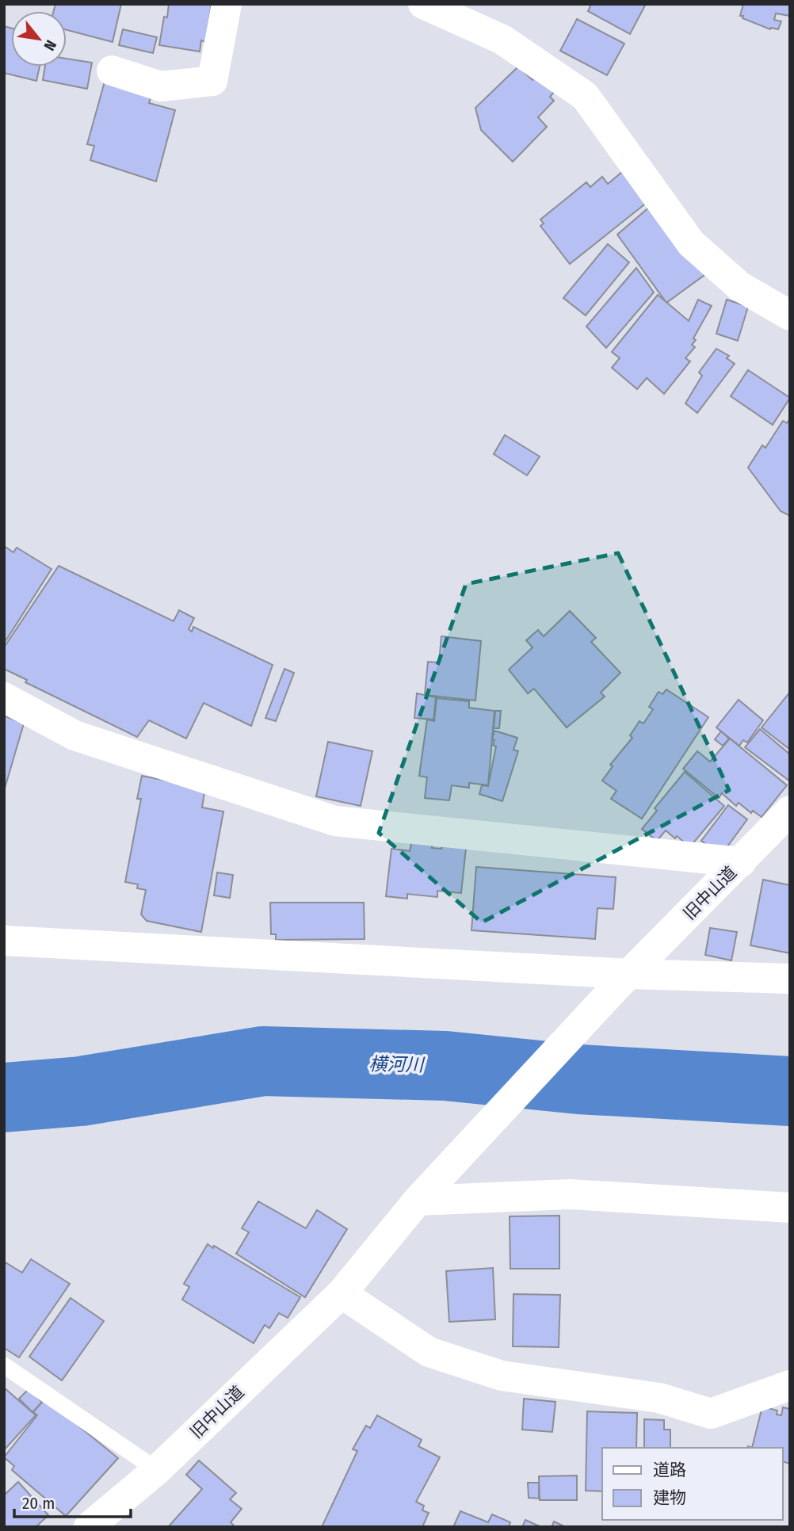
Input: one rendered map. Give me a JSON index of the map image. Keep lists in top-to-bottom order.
{
  "streets": {
    "street": ["旧中山道"]
  },
  "water": ["横河川"],
  "legend": ["道路", "建物"],
  "scale_bar": "20 m",
  "north": "bottom right"
}
